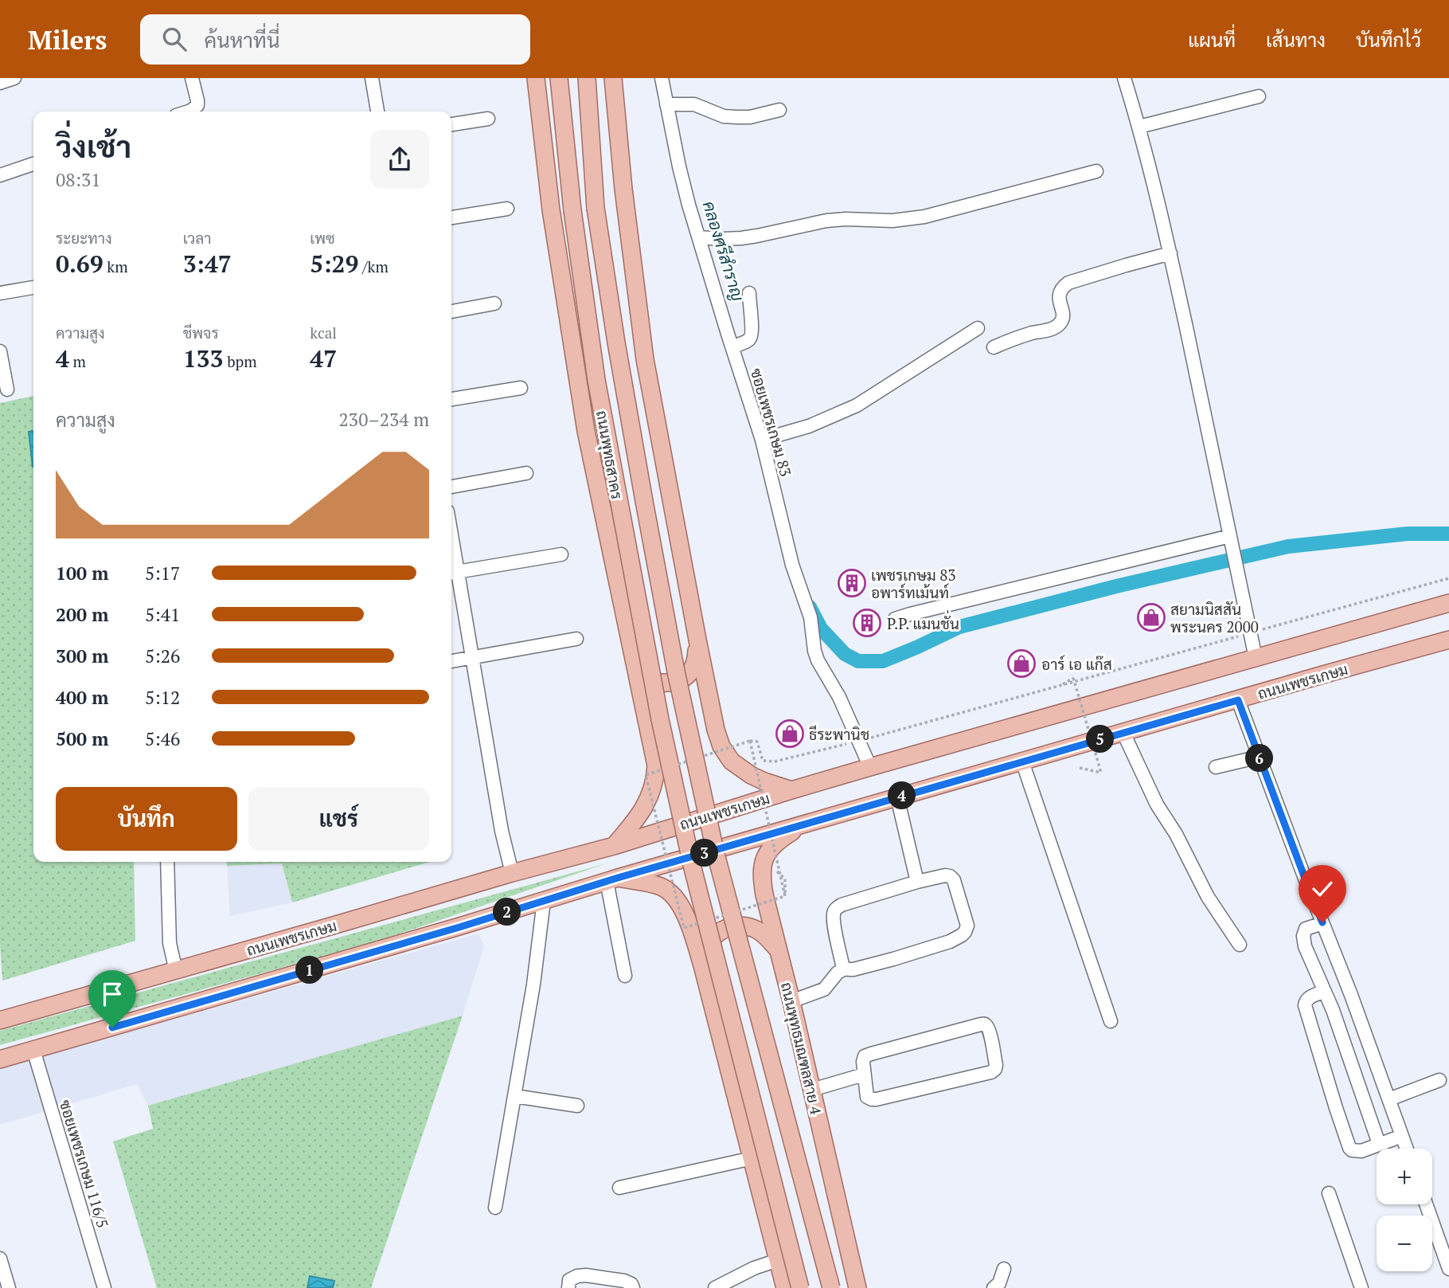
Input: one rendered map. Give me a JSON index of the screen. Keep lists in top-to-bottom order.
{
  "streets": {
    "main road": ["ถนนพุทธสาคร", "ถนนเพชรเกษม", "ถนนพุทธมณฑลสาย 4"],
    "street": ["ซอยเพชรเกษม 83", "ซอยเพชรเกษม 116/5"]
  },
  "crossings": [
    ["ซอยเพชรเกษม 83", "ถนนเพชรเกษม"],
    ["ถนนพุทธสาคร", "ถนนพุทธมณฑลสาย 4"],
    ["ถนนเพชรเกษม", "ถนนพุทธมณฑลสาย 4"],
    ["ถนนเพชรเกษม", "ซอยเพชรเกษม 116/5"]
  ],
  "water": ["คลองศรีสำราญ"],
  "places": {
    "building": ["เพชรเกษม 83 อพาร์ทเม้นท์", "P.P. แมนชั่น"],
    "shop": ["สยามนิสสัน พระนคร 2000", "อาร์ เอ แก๊ส", "ธีระพานิช"]
  },
  "page": {
    "header": "Milers",
    "search": "ค้นหาที่นี่",
    "nav": ["แผนที่", "เส้นทาง", "บันทึกไว้"],
    "heading": ["วิ่งเช้า", "08:31"],
    "stats": [
      ["ระยะทาง", "0.69 km"],
      ["เวลา", "3:47"],
      ["เพซ", "5:29 /km"],
      ["ความสูง", "4 m"],
      ["ชีพจร", "133 bpm"],
      ["kcal", "47"]
    ],
    "chart": ["ความสูง", "230–234 m"],
    "list": [
      {
        "name": "100 m",
        "note": "5:17"
      },
      {
        "name": "200 m",
        "note": "5:41"
      },
      {
        "name": "300 m",
        "note": "5:26"
      },
      {
        "name": "400 m",
        "note": "5:12"
      },
      {
        "name": "500 m",
        "note": "5:46"
      }
    ],
    "pins": [
      "5",
      "6",
      "4",
      "3",
      "2",
      "1"
    ],
    "buttons": ["บันทึก", "แชร์"],
    "map_buttons": ["+", "−"]
  }
}
